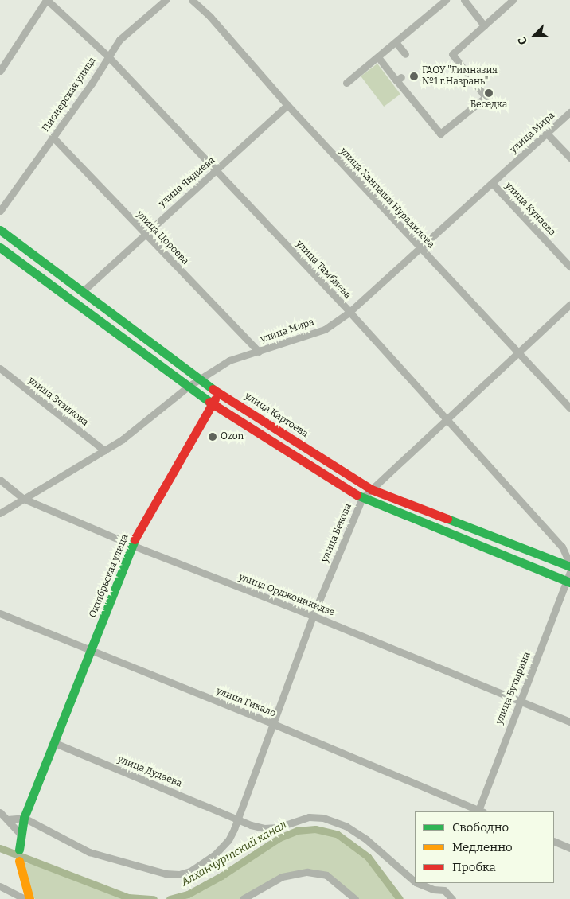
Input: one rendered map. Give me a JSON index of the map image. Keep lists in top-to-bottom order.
{
  "streets": {
    "main road": ["улица Картоева", "Октябрьская улица"],
    "street": [
      "Пионерская улица",
      "улица Мира",
      "улица Яндиева",
      "улица Ханпаши Нурадилова",
      "улица Кунаева",
      "улица Цороева",
      "улица Тамбиева",
      "улица Зязикова",
      "улица Бекова",
      "улица Орджоникидзе",
      "улица Бутырина",
      "улица Гикало",
      "улица Дудаева"
    ]
  },
  "crossings": [
    ["Пионерская улица", "улица Цороева"],
    ["Пионерская улица", "улица Тамбиева"],
    ["улица Мира", "улица Ханпаши Нурадилова"],
    ["улица Мира", "улица Кунаева"],
    ["улица Мира", "улица Цороева"],
    ["улица Мира", "улица Тамбиева"],
    ["улица Мира", "улица Зязикова"],
    ["улица Мира", "улица Картоева"],
    ["улица Мира", "улица Орджоникидзе"],
    ["улица Яндиева", "улица Ханпаши Нурадилова"],
    ["улица Яндиева", "улица Цороева"],
    ["улица Яндиева", "улица Тамбиева"],
    ["улица Яндиева", "улица Картоева"],
    ["улица Ханпаши Нурадилова", "улица Бекова"],
    ["улица Тамбиева", "улица Картоева"],
    ["улица Тамбиева", "улица Бекова"],
    ["улица Картоева", "улица Бекова"],
    ["улица Картоева", "Октябрьская улица"],
    ["улица Бекова", "Октябрьская улица"],
    ["улица Бекова", "улица Орджоникидзе"],
    ["улица Бекова", "улица Гикало"],
    ["улица Бекова", "улица Дудаева"],
    ["Октябрьская улица", "улица Орджоникидзе"],
    ["Октябрьская улица", "улица Гикало"],
    ["Октябрьская улица", "улица Дудаева"],
    ["улица Орджоникидзе", "улица Бутырина"],
    ["улица Бутырина", "улица Гикало"]
  ],
  "water": ["Алханчуртский канал"],
  "places": ["ГАОУ \"Гимназия №1 г.Назрань\"", "Беседка", "Ozon"],
  "legend": ["Свободно", "Медленно", "Пробка"],
  "north": "bottom left"
}
